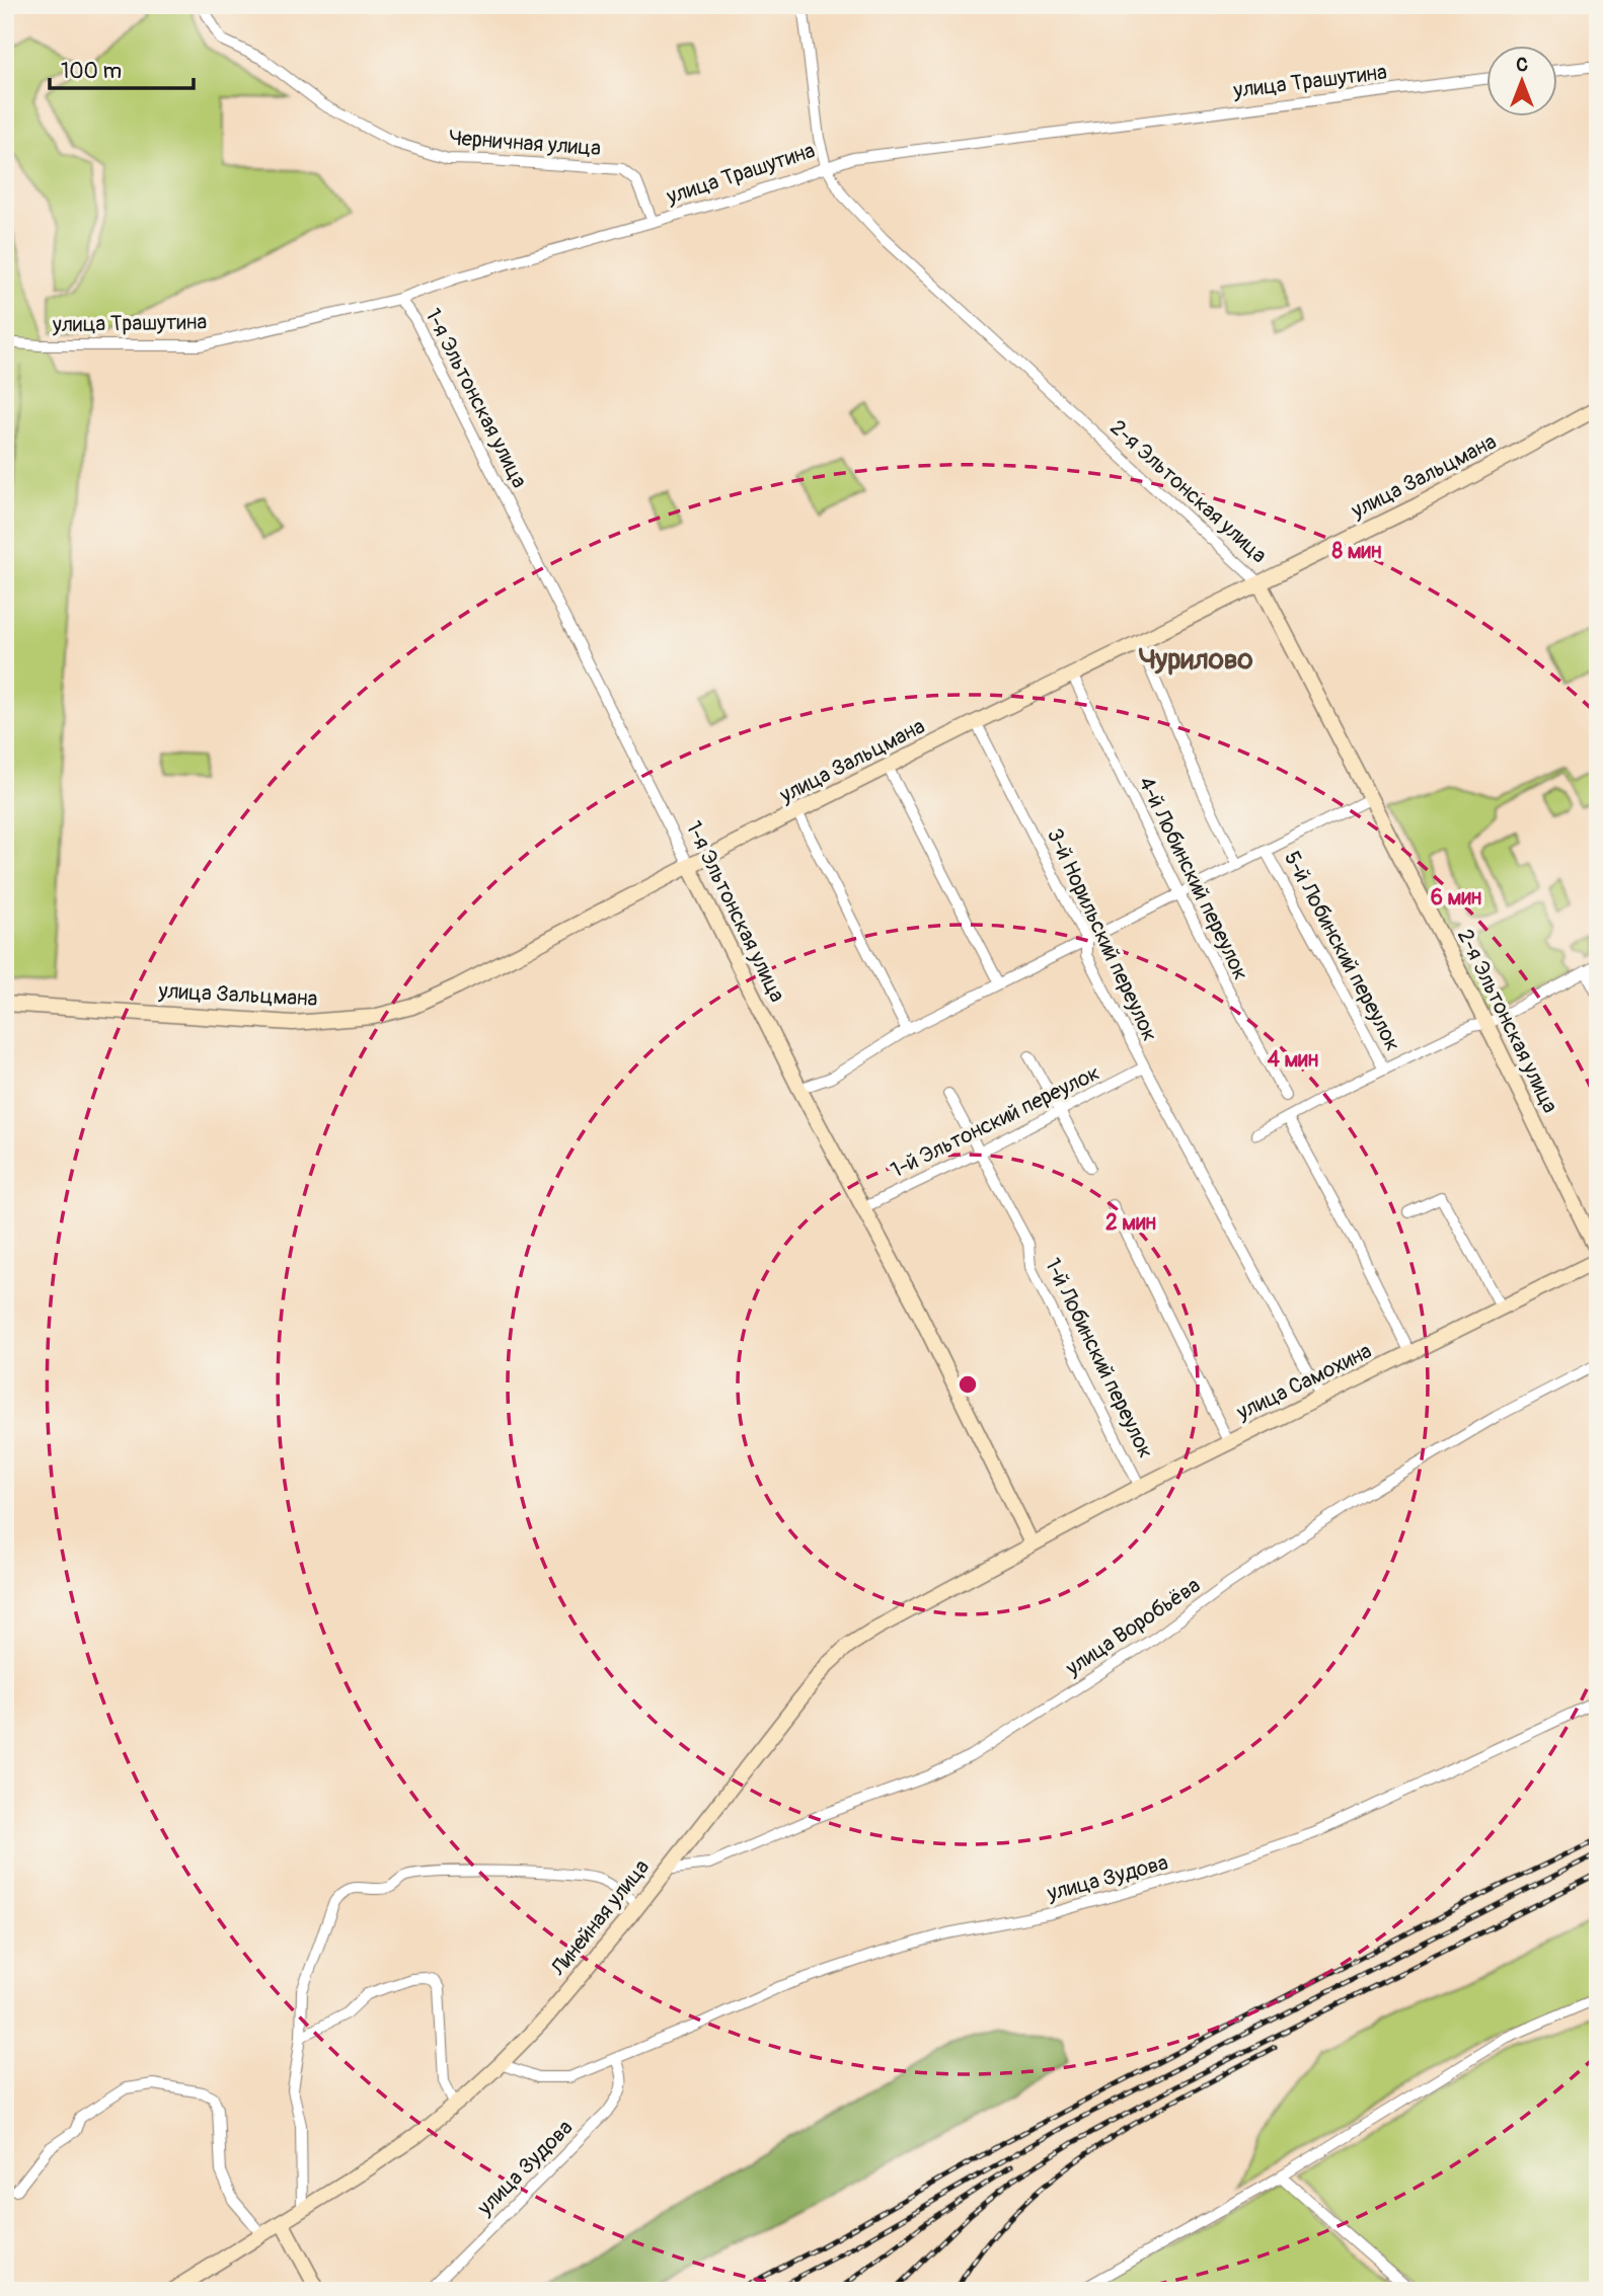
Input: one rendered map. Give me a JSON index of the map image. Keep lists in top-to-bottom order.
{
  "streets": {
    "street": [
      "улица Трашутина",
      "Черничная улица",
      "1-я Эльтонская улица",
      "улица Зальцмана",
      "2-я Эльтонская улица",
      "4-й Лобинский переулок",
      "3-й Норильский переулок",
      "5-й Лобинский переулок",
      "1-й Эльтонский переулок",
      "1-й Лобинский переулок",
      "улица Самохина",
      "улица Воробьёва",
      "улица Зудова",
      "Линейная улица"
    ]
  },
  "crossings": [
    ["улица Трашутина", "Черничная улица"],
    ["улица Трашутина", "1-я Эльтонская улица"],
    ["улица Трашутина", "2-я Эльтонская улица"],
    ["1-я Эльтонская улица", "улица Зальцмана"],
    ["1-я Эльтонская улица", "1-й Эльтонский переулок"],
    ["1-я Эльтонская улица", "улица Самохина"],
    ["1-я Эльтонская улица", "Линейная улица"],
    ["улица Зальцмана", "2-я Эльтонская улица"],
    ["улица Зальцмана", "4-й Лобинский переулок"],
    ["улица Зальцмана", "3-й Норильский переулок"],
    ["3-й Норильский переулок", "1-й Эльтонский переулок"],
    ["3-й Норильский переулок", "улица Самохина"],
    ["1-й Эльтонский переулок", "1-й Лобинский переулок"],
    ["1-й Лобинский переулок", "улица Самохина"],
    ["улица Самохина", "Линейная улица"],
    ["улица Воробьёва", "Линейная улица"],
    ["улица Зудова", "Линейная улица"]
  ],
  "districts": ["Чурилово"],
  "scale_bar": "100 m",
  "north": "top",
  "rings": [
    "8 мин",
    "6 мин",
    "4 мин",
    "2 мин"
  ]
}
